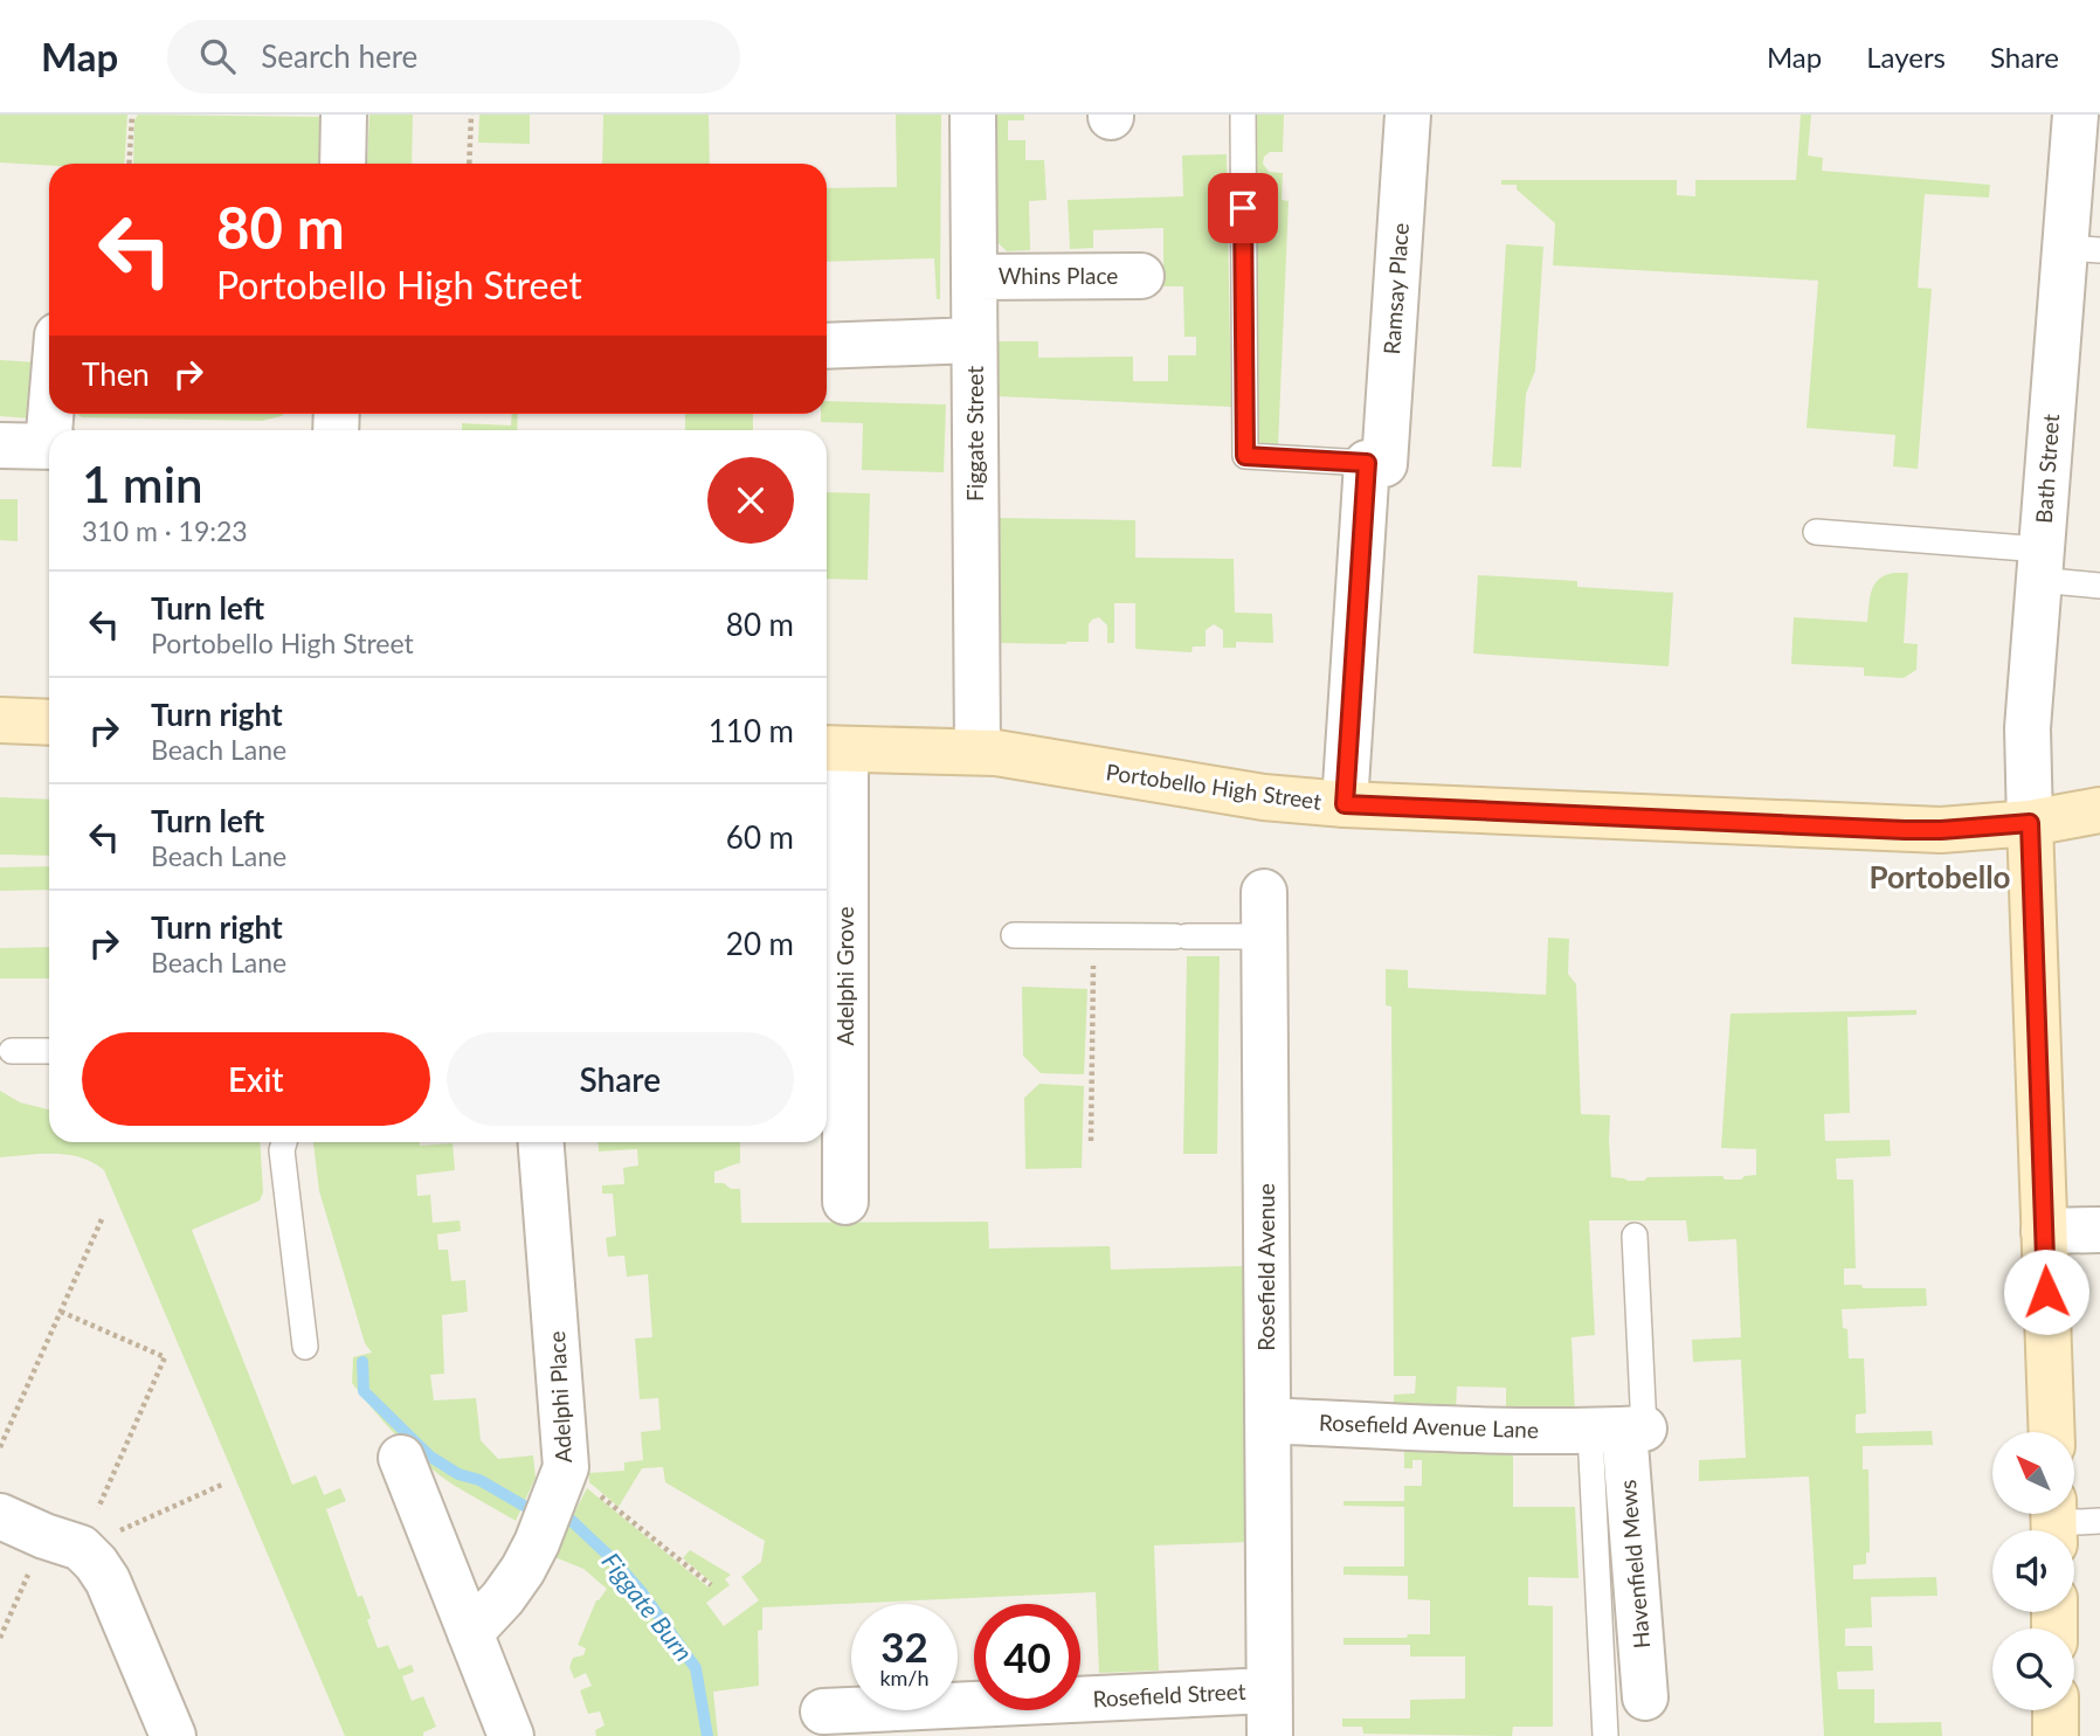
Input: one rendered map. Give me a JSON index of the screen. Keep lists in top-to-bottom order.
{
  "streets": {
    "main road": ["Portobello High Street"],
    "street": [
      "Whins Place",
      "Ramsay Place",
      "Figgate Street",
      "Bath Street",
      "Adelphi Grove",
      "Rosefield Avenue",
      "Adelphi Place",
      "Rosefield Avenue Lane",
      "Havenfield Mews",
      "Rosefield Street"
    ]
  },
  "crossings": [
    ["Whins Place", "Figgate Street"],
    ["Ramsay Place", "Portobello High Street"],
    ["Figgate Street", "Portobello High Street"],
    ["Bath Street", "Portobello High Street"],
    ["Portobello High Street", "Adelphi Grove"],
    ["Rosefield Avenue", "Rosefield Avenue Lane"],
    ["Rosefield Avenue", "Rosefield Street"],
    ["Rosefield Avenue Lane", "Havenfield Mews"]
  ],
  "districts": ["Portobello"],
  "water": ["Figgate Burn"],
  "north": "top left",
  "page": {
    "header": "Map",
    "search": "Search here",
    "nav": ["Map", "Layers", "Share"],
    "turn": ["80 m", "Portobello High Street"],
    "then": "Then",
    "heading": ["1 min", "310 m · 19:23"],
    "list": [
      {
        "name": "Turn left",
        "note": "Portobello High Street",
        "value": "80 m"
      },
      {
        "name": "Turn right",
        "note": "Beach Lane",
        "value": "110 m"
      },
      {
        "name": "Turn left",
        "note": "Beach Lane",
        "value": "60 m"
      },
      {
        "name": "Turn right",
        "note": "Beach Lane",
        "value": "20 m"
      }
    ],
    "buttons": ["Exit", "Share"],
    "speed": "32 km/h",
    "limit": "40"
  }
}
